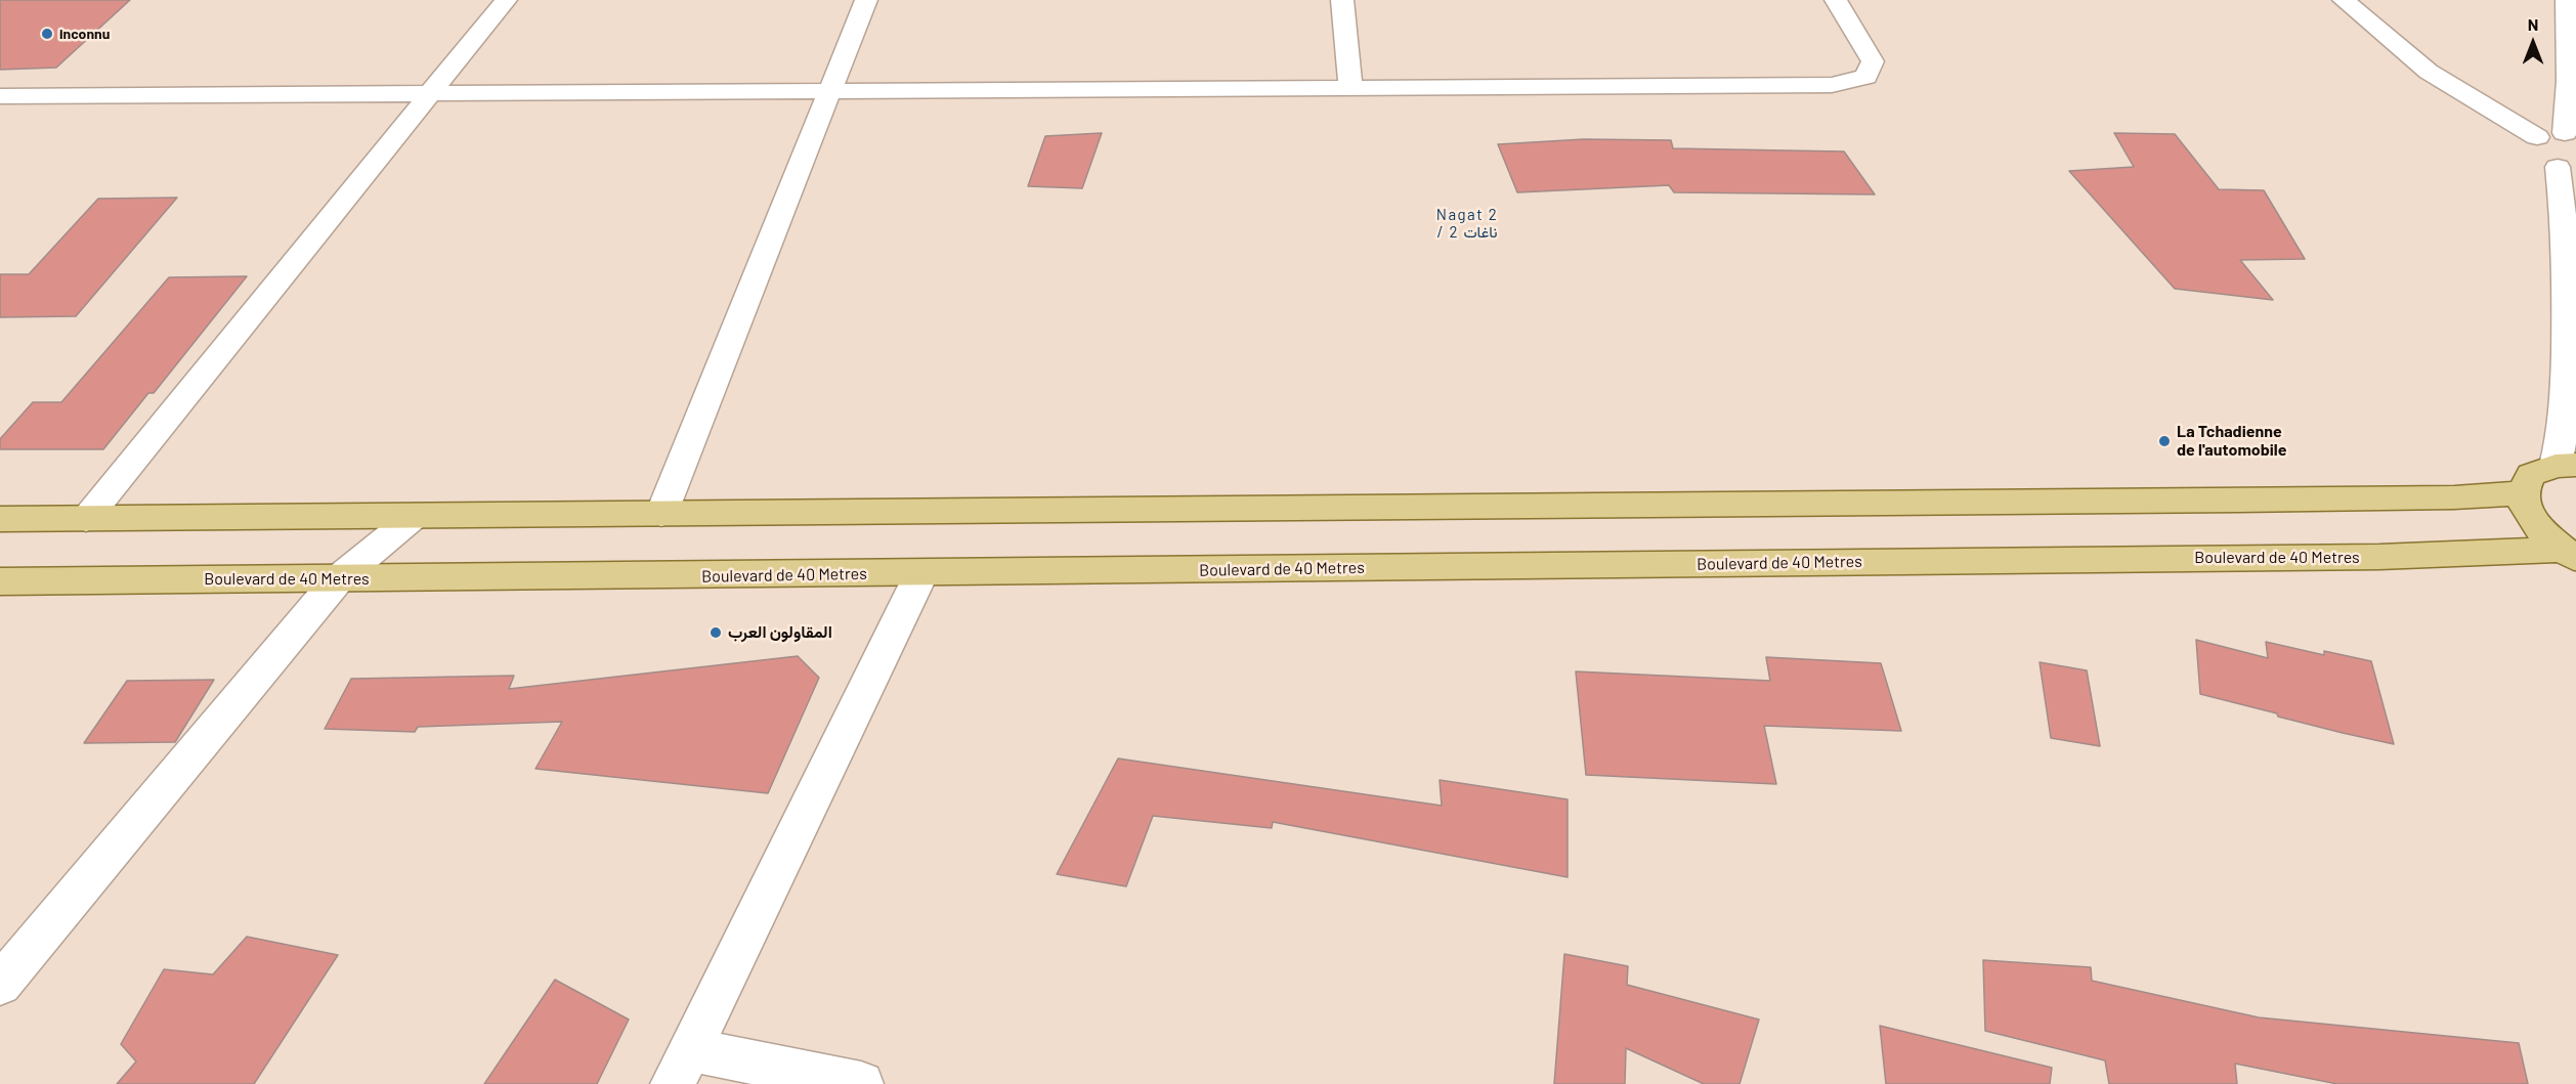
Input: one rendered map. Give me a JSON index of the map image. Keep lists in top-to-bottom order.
{
  "streets": {
    "main road": ["Boulevard de 40 Metres"]
  },
  "districts": ["Nagat 2 / ناغات 2"],
  "places": ["inconnu", "La Tchadienne de l'automobile", "المقاولون العرب"],
  "north": "top"
}
